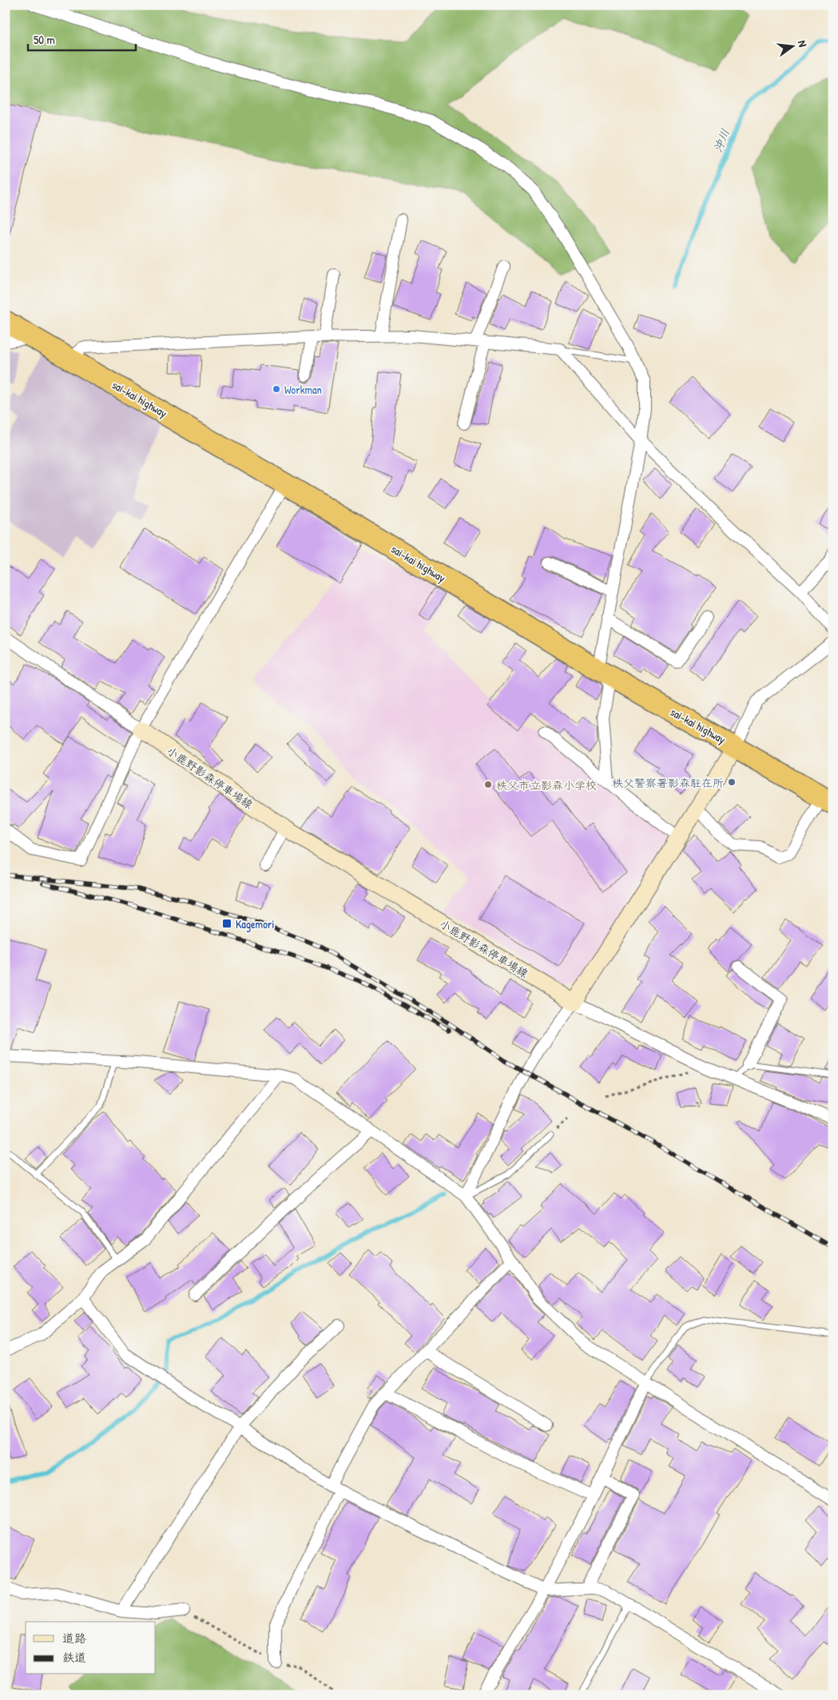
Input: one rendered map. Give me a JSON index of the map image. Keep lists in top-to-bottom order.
{
  "streets": {
    "highway": ["sai-kai highway"],
    "main road": ["小鹿野影森停車場線"]
  },
  "water": ["沖川"],
  "places": {
    "other": ["Workman", "秩父警察署影森駐在所", "秩父市立影森小学校"],
    "transit": ["Kagemori"]
  },
  "legend": ["道路", "鉄道"],
  "scale_bar": "50 m",
  "north": "right"
}
